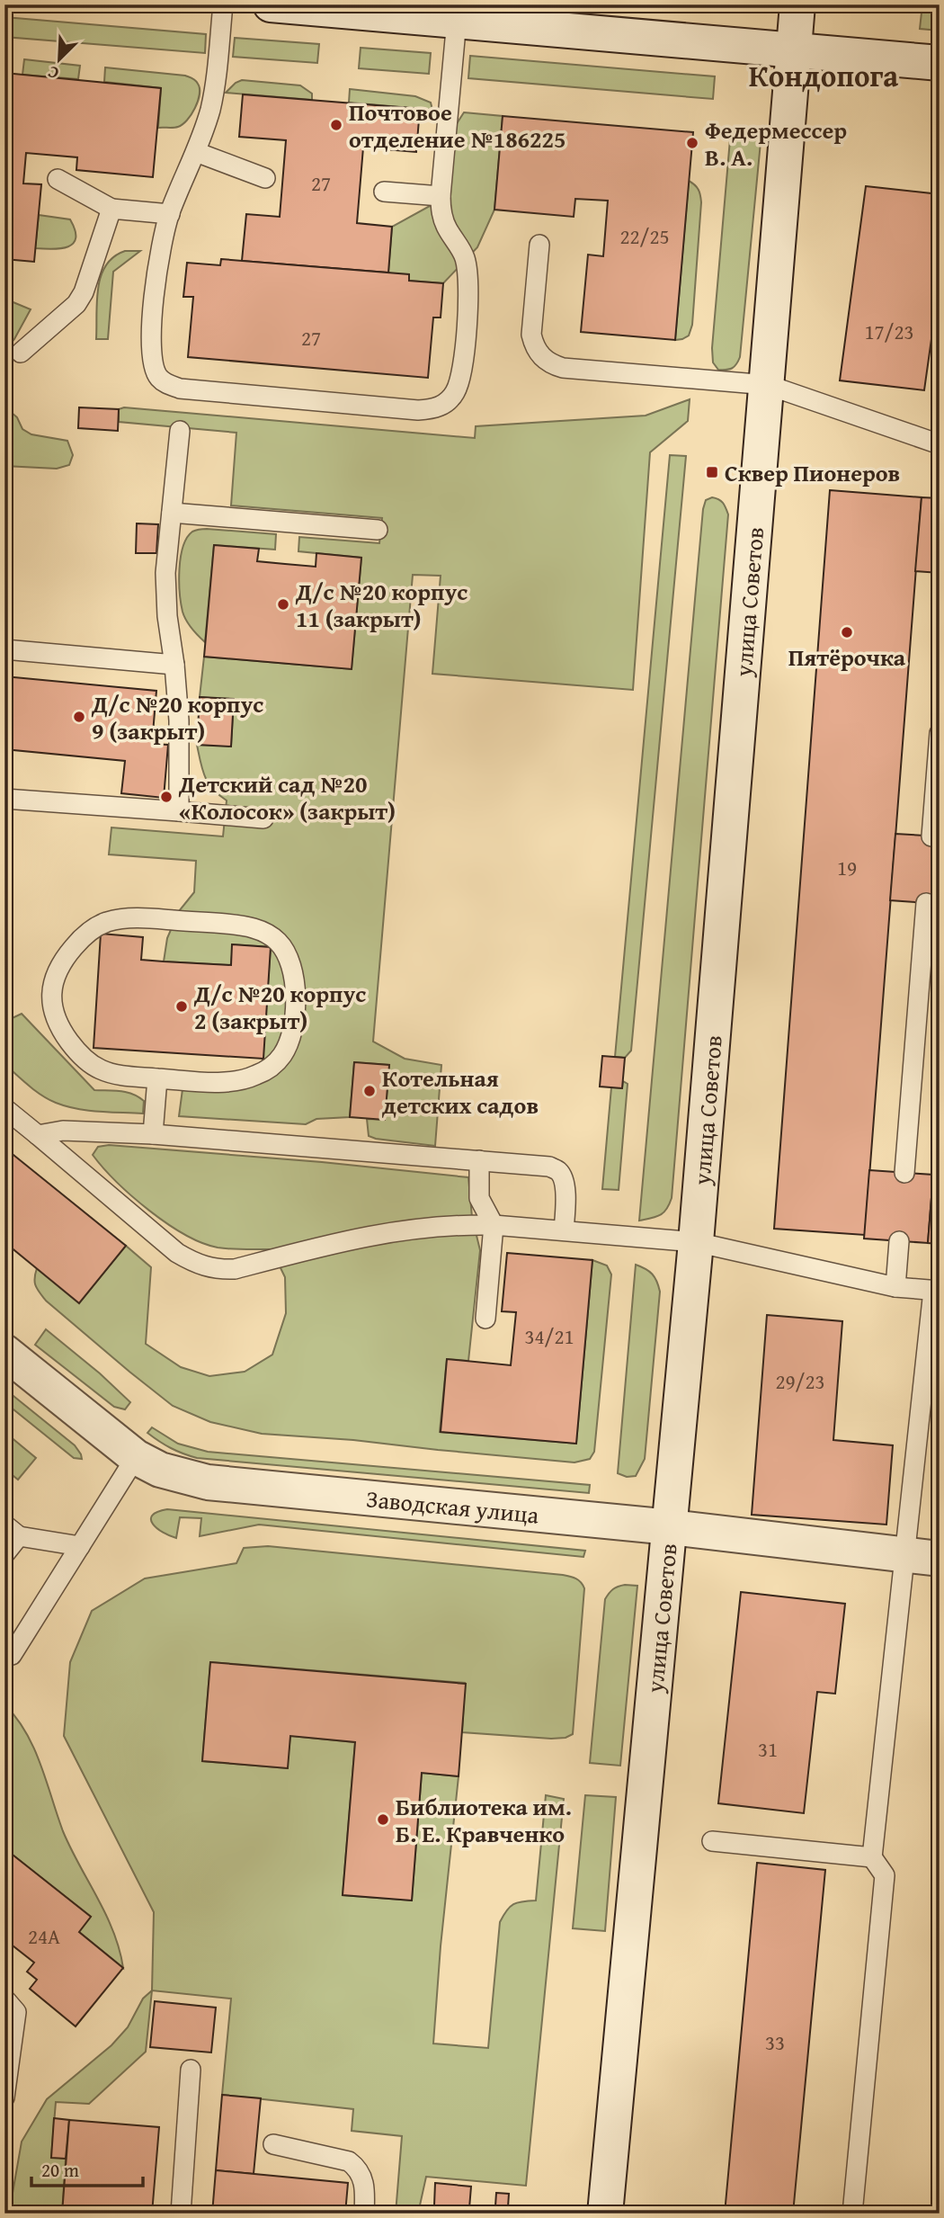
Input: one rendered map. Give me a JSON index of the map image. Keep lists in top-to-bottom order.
{
  "streets": {
    "street": ["улица Советов", "Заводская улица"]
  },
  "crossings": [
    ["улица Советов", "Заводская улица"]
  ],
  "districts": ["Кондопога"],
  "places": {
    "other": [
      "Почтовое отделение №186225",
      "Федермессер В. А.",
      "Д/с №20 корпус 11 (закрыт)",
      "Пятёрочка",
      "Д/с №20 корпус 9 (закрыт)",
      "Детский сад №20 «Колосок» (закрыт)",
      "Д/с №20 корпус 2 (закрыт)",
      "Котельная детских садов",
      "Библиотека им. Б. Е. Кравченко"
    ],
    "transit": ["Сквер Пионеров"]
  },
  "house_numbers": [
    "27",
    "22/25",
    "17/23",
    "27",
    "19",
    "34/21",
    "29/23",
    "31",
    "24А",
    "33"
  ],
  "scale_bar": "20 m",
  "north": "bottom left"
}
